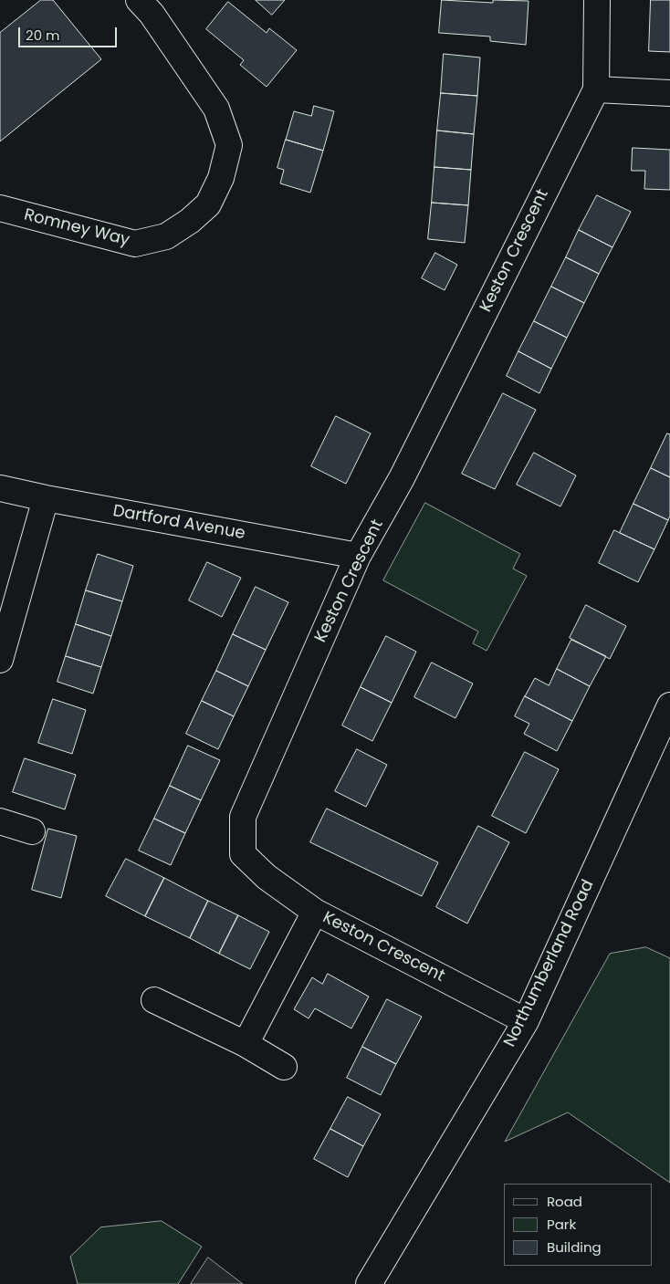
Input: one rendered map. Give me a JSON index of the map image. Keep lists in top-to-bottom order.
{
  "streets": {
    "street": [
      "Romney Way",
      "Keston Crescent",
      "Dartford Avenue",
      "Northumberland Road"
    ]
  },
  "crossings": [
    ["Keston Crescent", "Dartford Avenue"],
    ["Keston Crescent", "Northumberland Road"]
  ],
  "legend": ["Road", "Park", "Building"],
  "scale_bar": "20 m"
}
